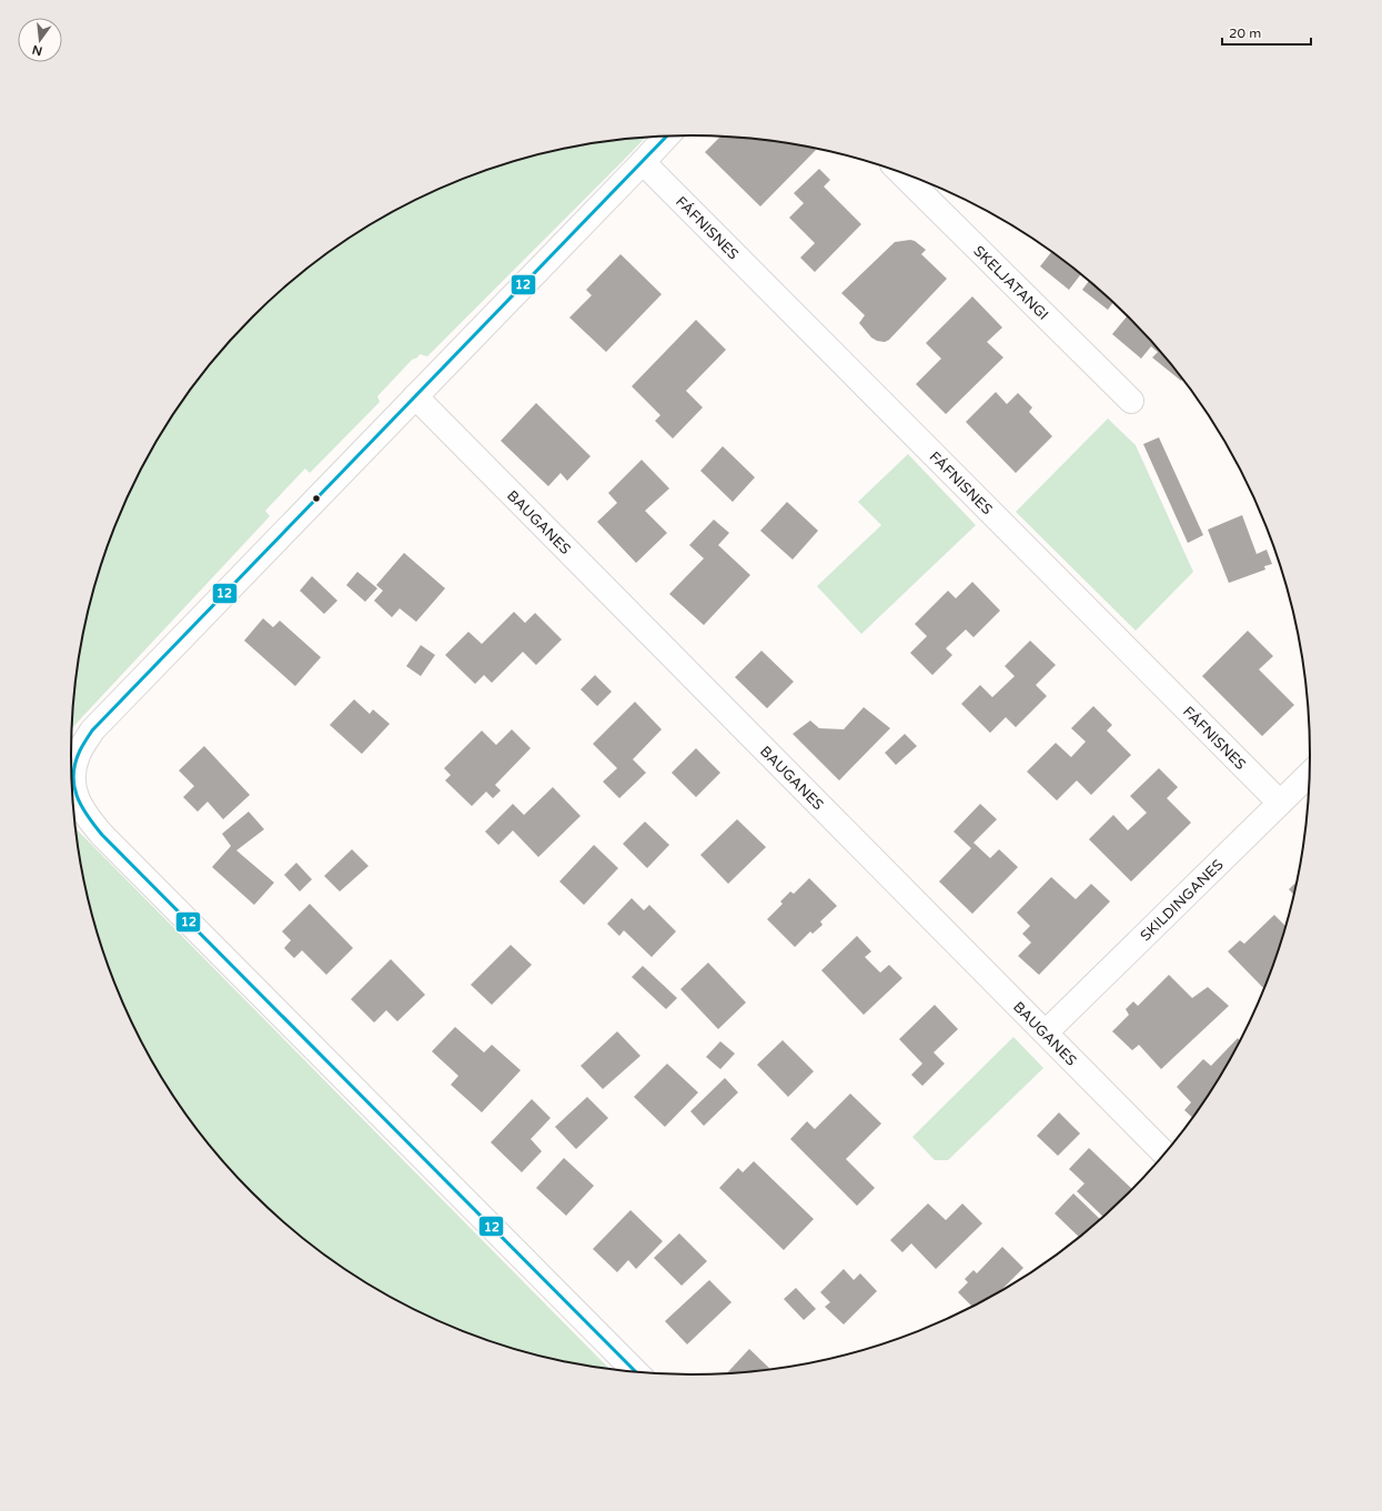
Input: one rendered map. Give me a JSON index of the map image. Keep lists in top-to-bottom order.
{
  "streets": {
    "street": [
      "FÁFNISNES",
      "SKELJATANGI",
      "BAUGANES",
      "SKILDINGANES"
    ]
  },
  "crossings": [
    ["FÁFNISNES", "SKILDINGANES"],
    ["BAUGANES", "SKILDINGANES"]
  ],
  "lines": ["transit line 12"],
  "scale_bar": "20 m",
  "north": "bottom"
}
